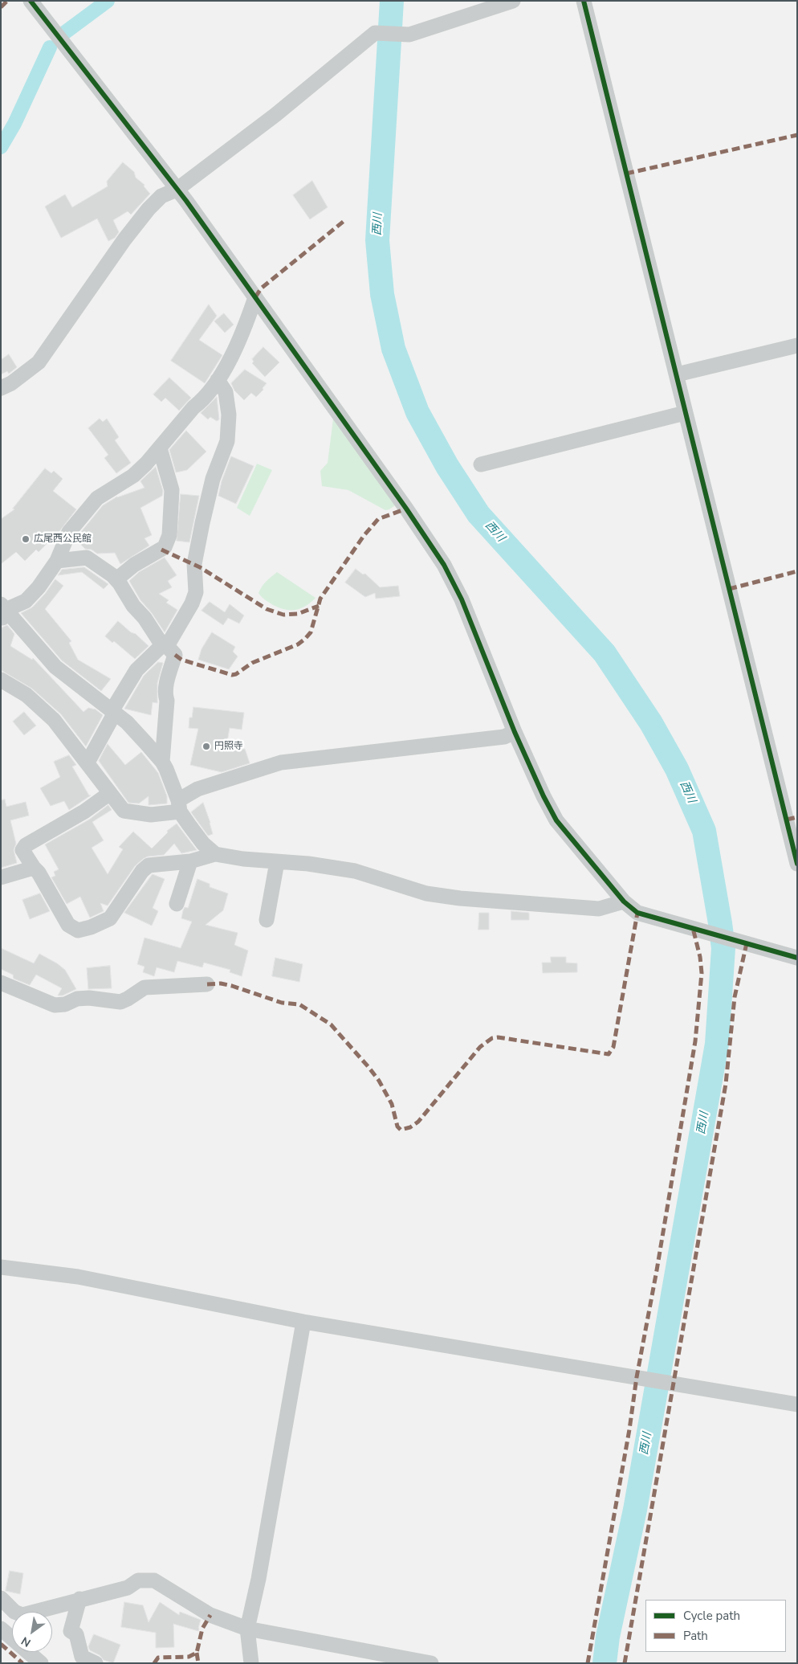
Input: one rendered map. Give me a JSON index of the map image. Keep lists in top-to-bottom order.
{
  "water": ["西川"],
  "places": ["広尾西公民館", "円照寺"],
  "legend": ["Cycle path", "Path"],
  "north": "bottom left"
}
